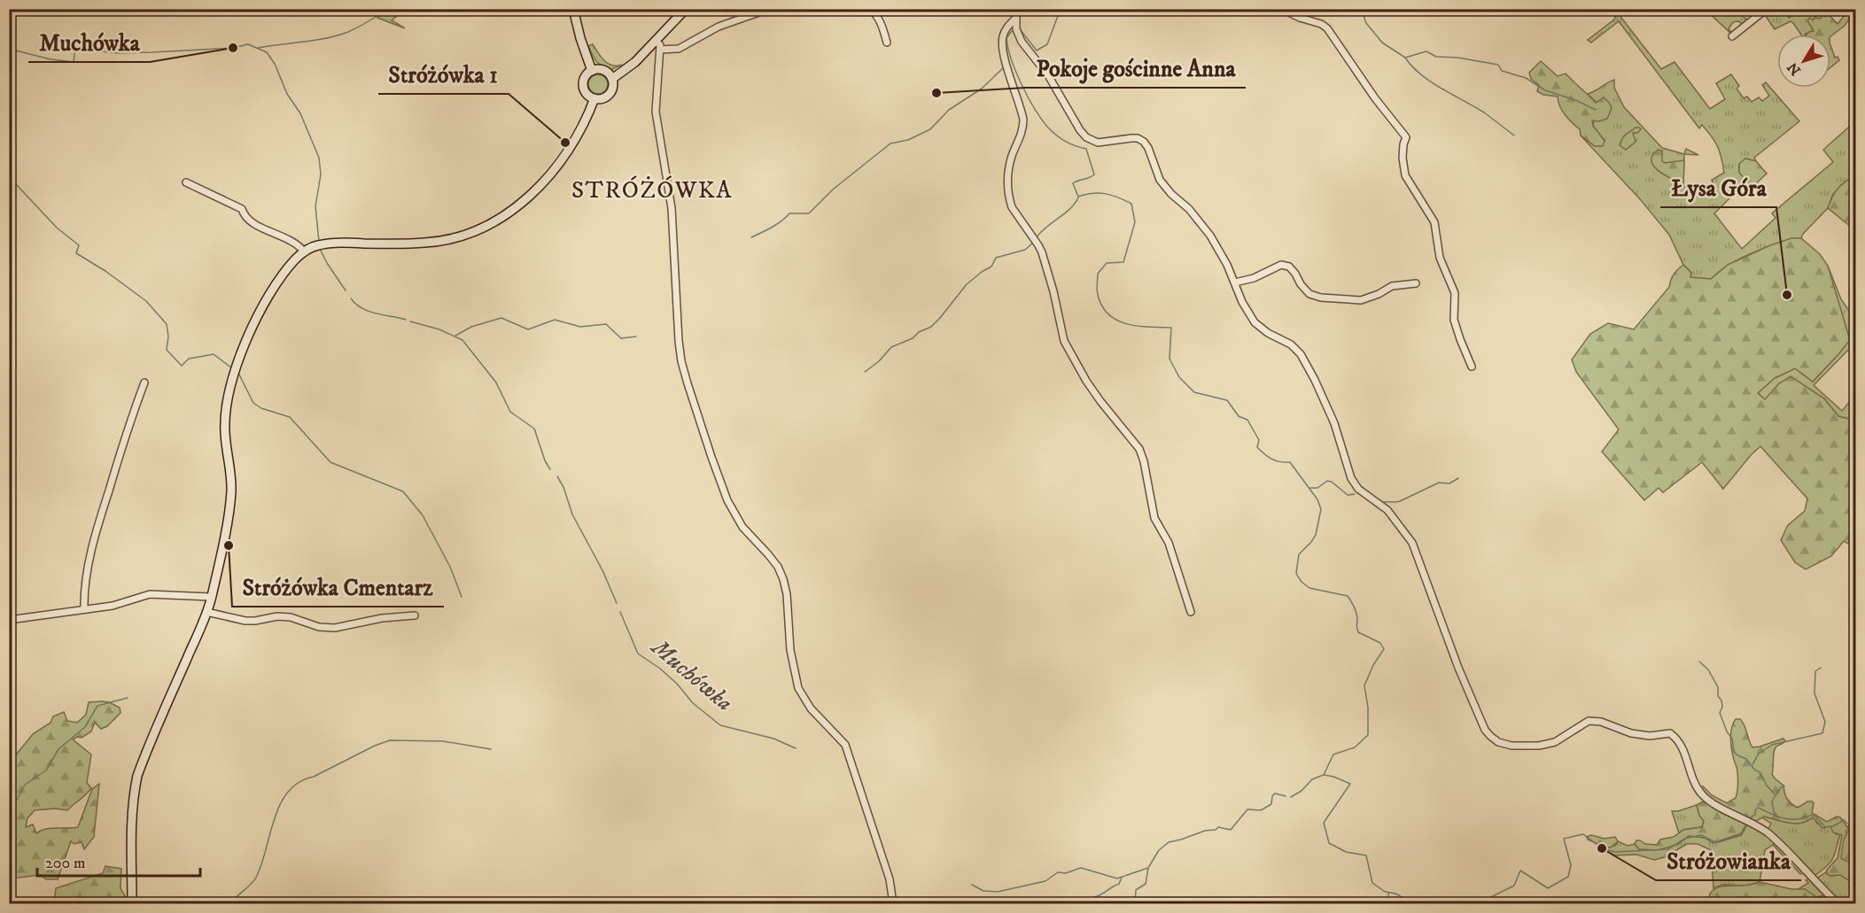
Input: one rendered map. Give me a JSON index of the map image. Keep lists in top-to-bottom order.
{
  "districts": ["STRÓŻÓWKA"],
  "water": ["Muchówka"],
  "places": [
    "Muchówka",
    "Pokoje gościnne Anna",
    "Stróżówka 1",
    "Łysa Góra",
    "Stróżówka Cmentarz",
    "Stróżowianka"
  ],
  "scale_bar": "200 m",
  "north": "bottom left"
}
